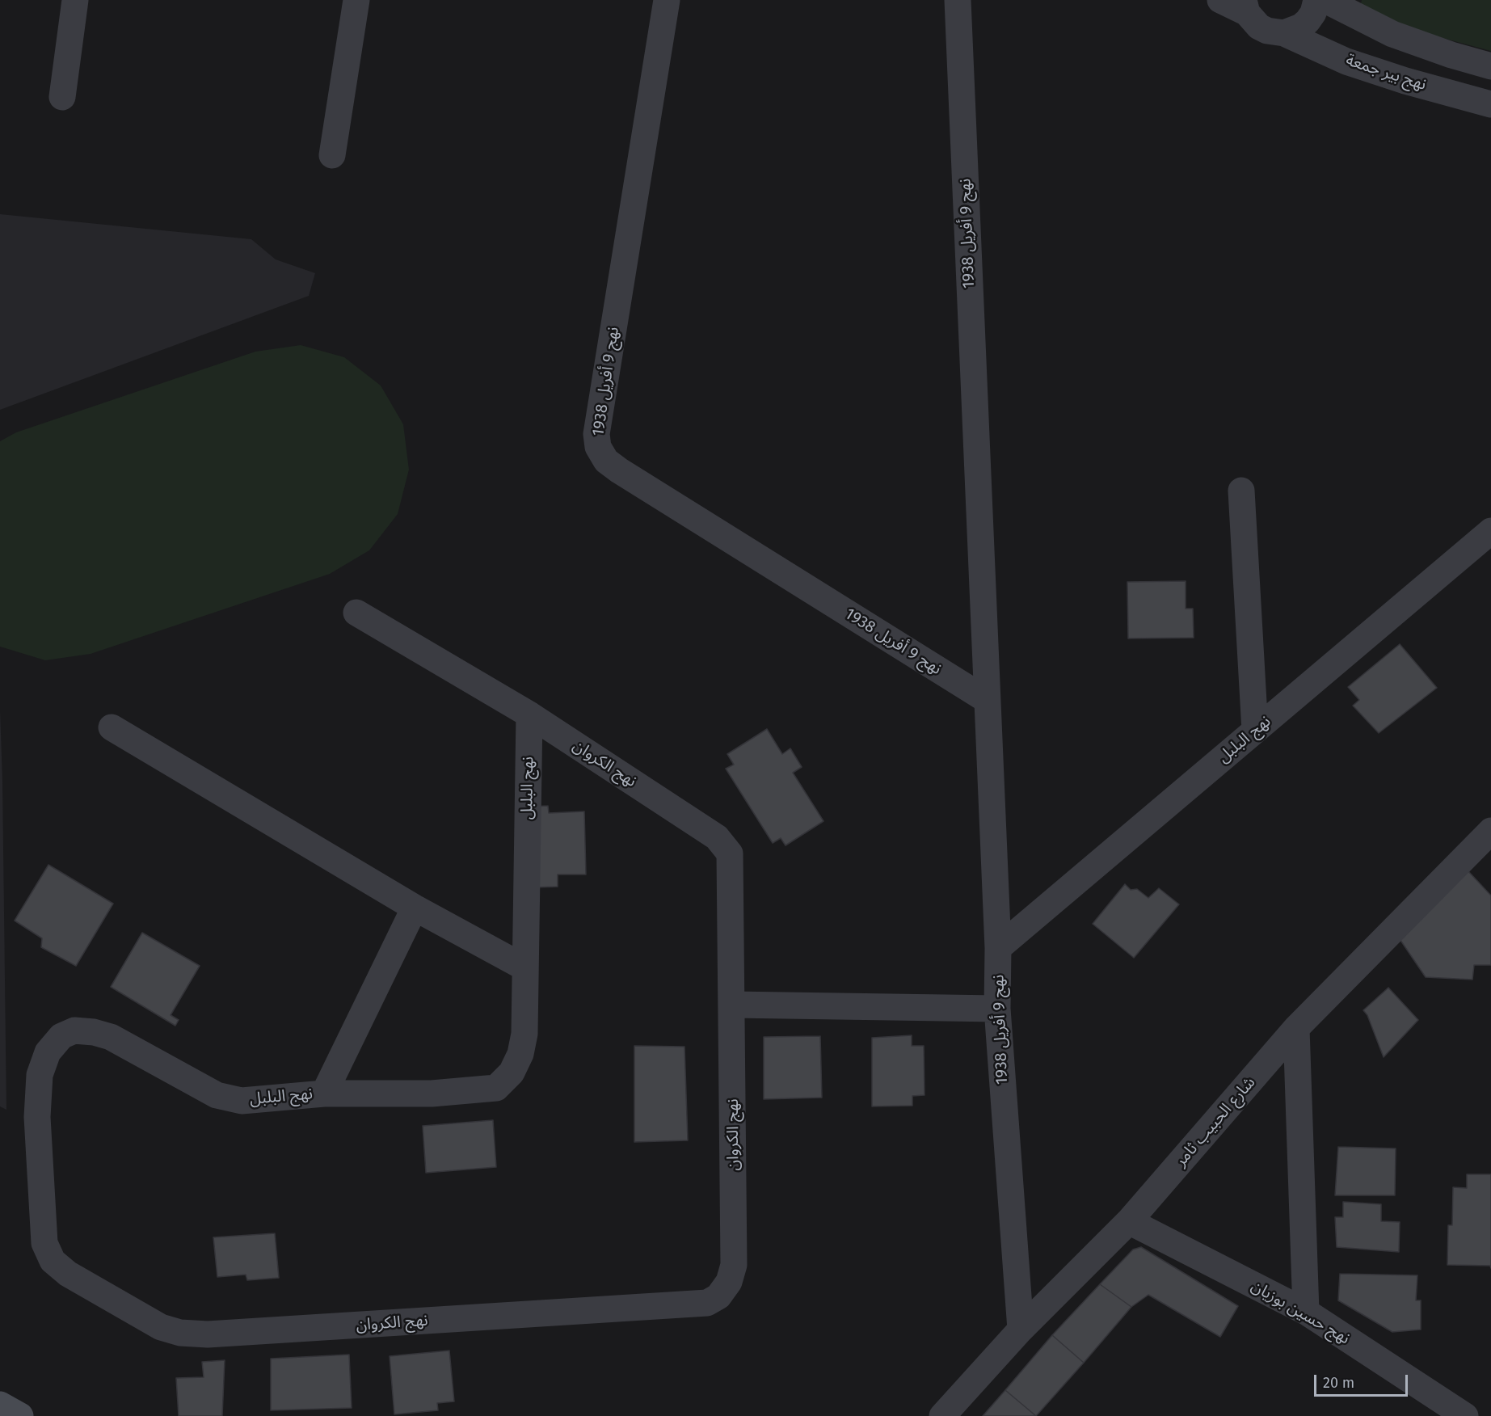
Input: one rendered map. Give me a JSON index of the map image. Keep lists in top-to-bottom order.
{
  "streets": {
    "street": [
      "نهج بير جمعة",
      "نهج 9 أفريل 1938",
      "نهج البلبل",
      "نهج الكروان",
      "شارع الحبيب ثامر",
      "نهج حسين بوزيان"
    ]
  },
  "crossings": [
    ["نهج 9 أفريل 1938", "نهج البلبل"],
    ["نهج 9 أفريل 1938", "شارع الحبيب ثامر"],
    ["نهج البلبل", "نهج الكروان"],
    ["شارع الحبيب ثامر", "نهج حسين بوزيان"]
  ],
  "scale_bar": "20 m"
}
